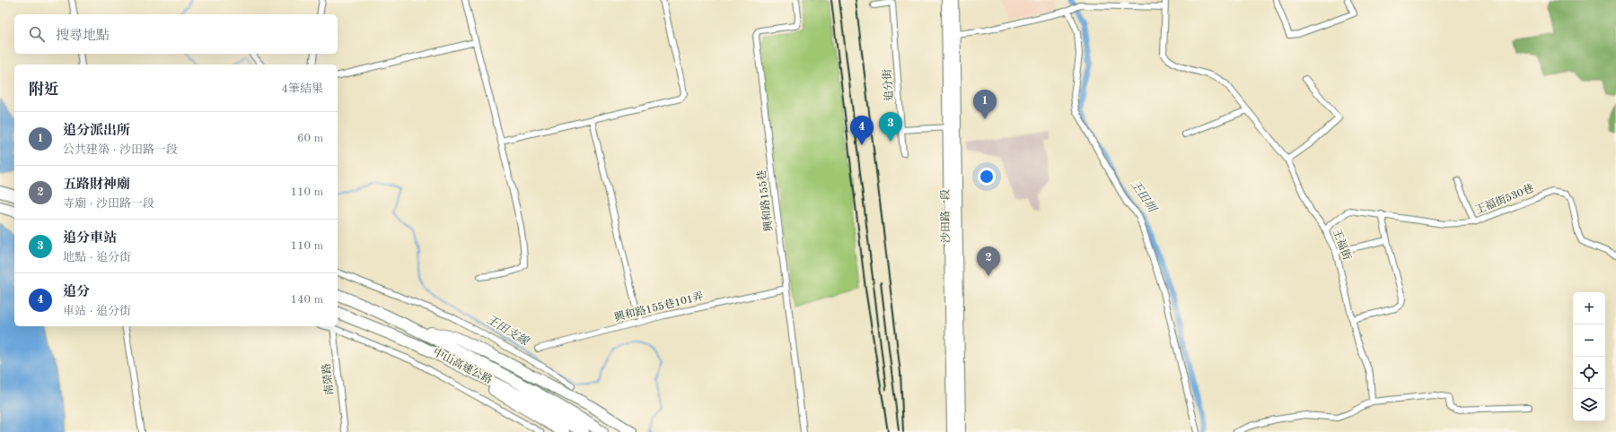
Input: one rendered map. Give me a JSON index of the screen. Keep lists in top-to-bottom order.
{
  "streets": {
    "highway": ["中山高速公路"],
    "main road": ["沙田路一段"],
    "street": [
      "追分街",
      "王福街530巷",
      "興和路155巷",
      "王福街",
      "興和路155巷101弄",
      "南榮路"
    ]
  },
  "crossings": [
    ["王福街530巷", "王福街"],
    ["興和路155巷", "興和路155巷101弄"]
  ],
  "water": ["王田圳", "王田支線"],
  "page": {
    "search": "搜尋地點",
    "heading": ["附近", "4筆結果"],
    "pins": [
      "1",
      "3",
      "4",
      "2"
    ],
    "list": [
      {
        "mark": "1",
        "name": "追分派出所",
        "note": "公共建築 · 沙田路一段",
        "value": "60 m"
      },
      {
        "mark": "2",
        "name": "五路財神廟",
        "note": "寺廟 · 沙田路一段",
        "value": "110 m"
      },
      {
        "mark": "3",
        "name": "追分車站",
        "note": "地點 · 追分街",
        "value": "110 m"
      },
      {
        "mark": "4",
        "name": "追分",
        "note": "車站 · 追分街",
        "value": "140 m"
      }
    ],
    "map_buttons": ["+", "−"]
  }
}
